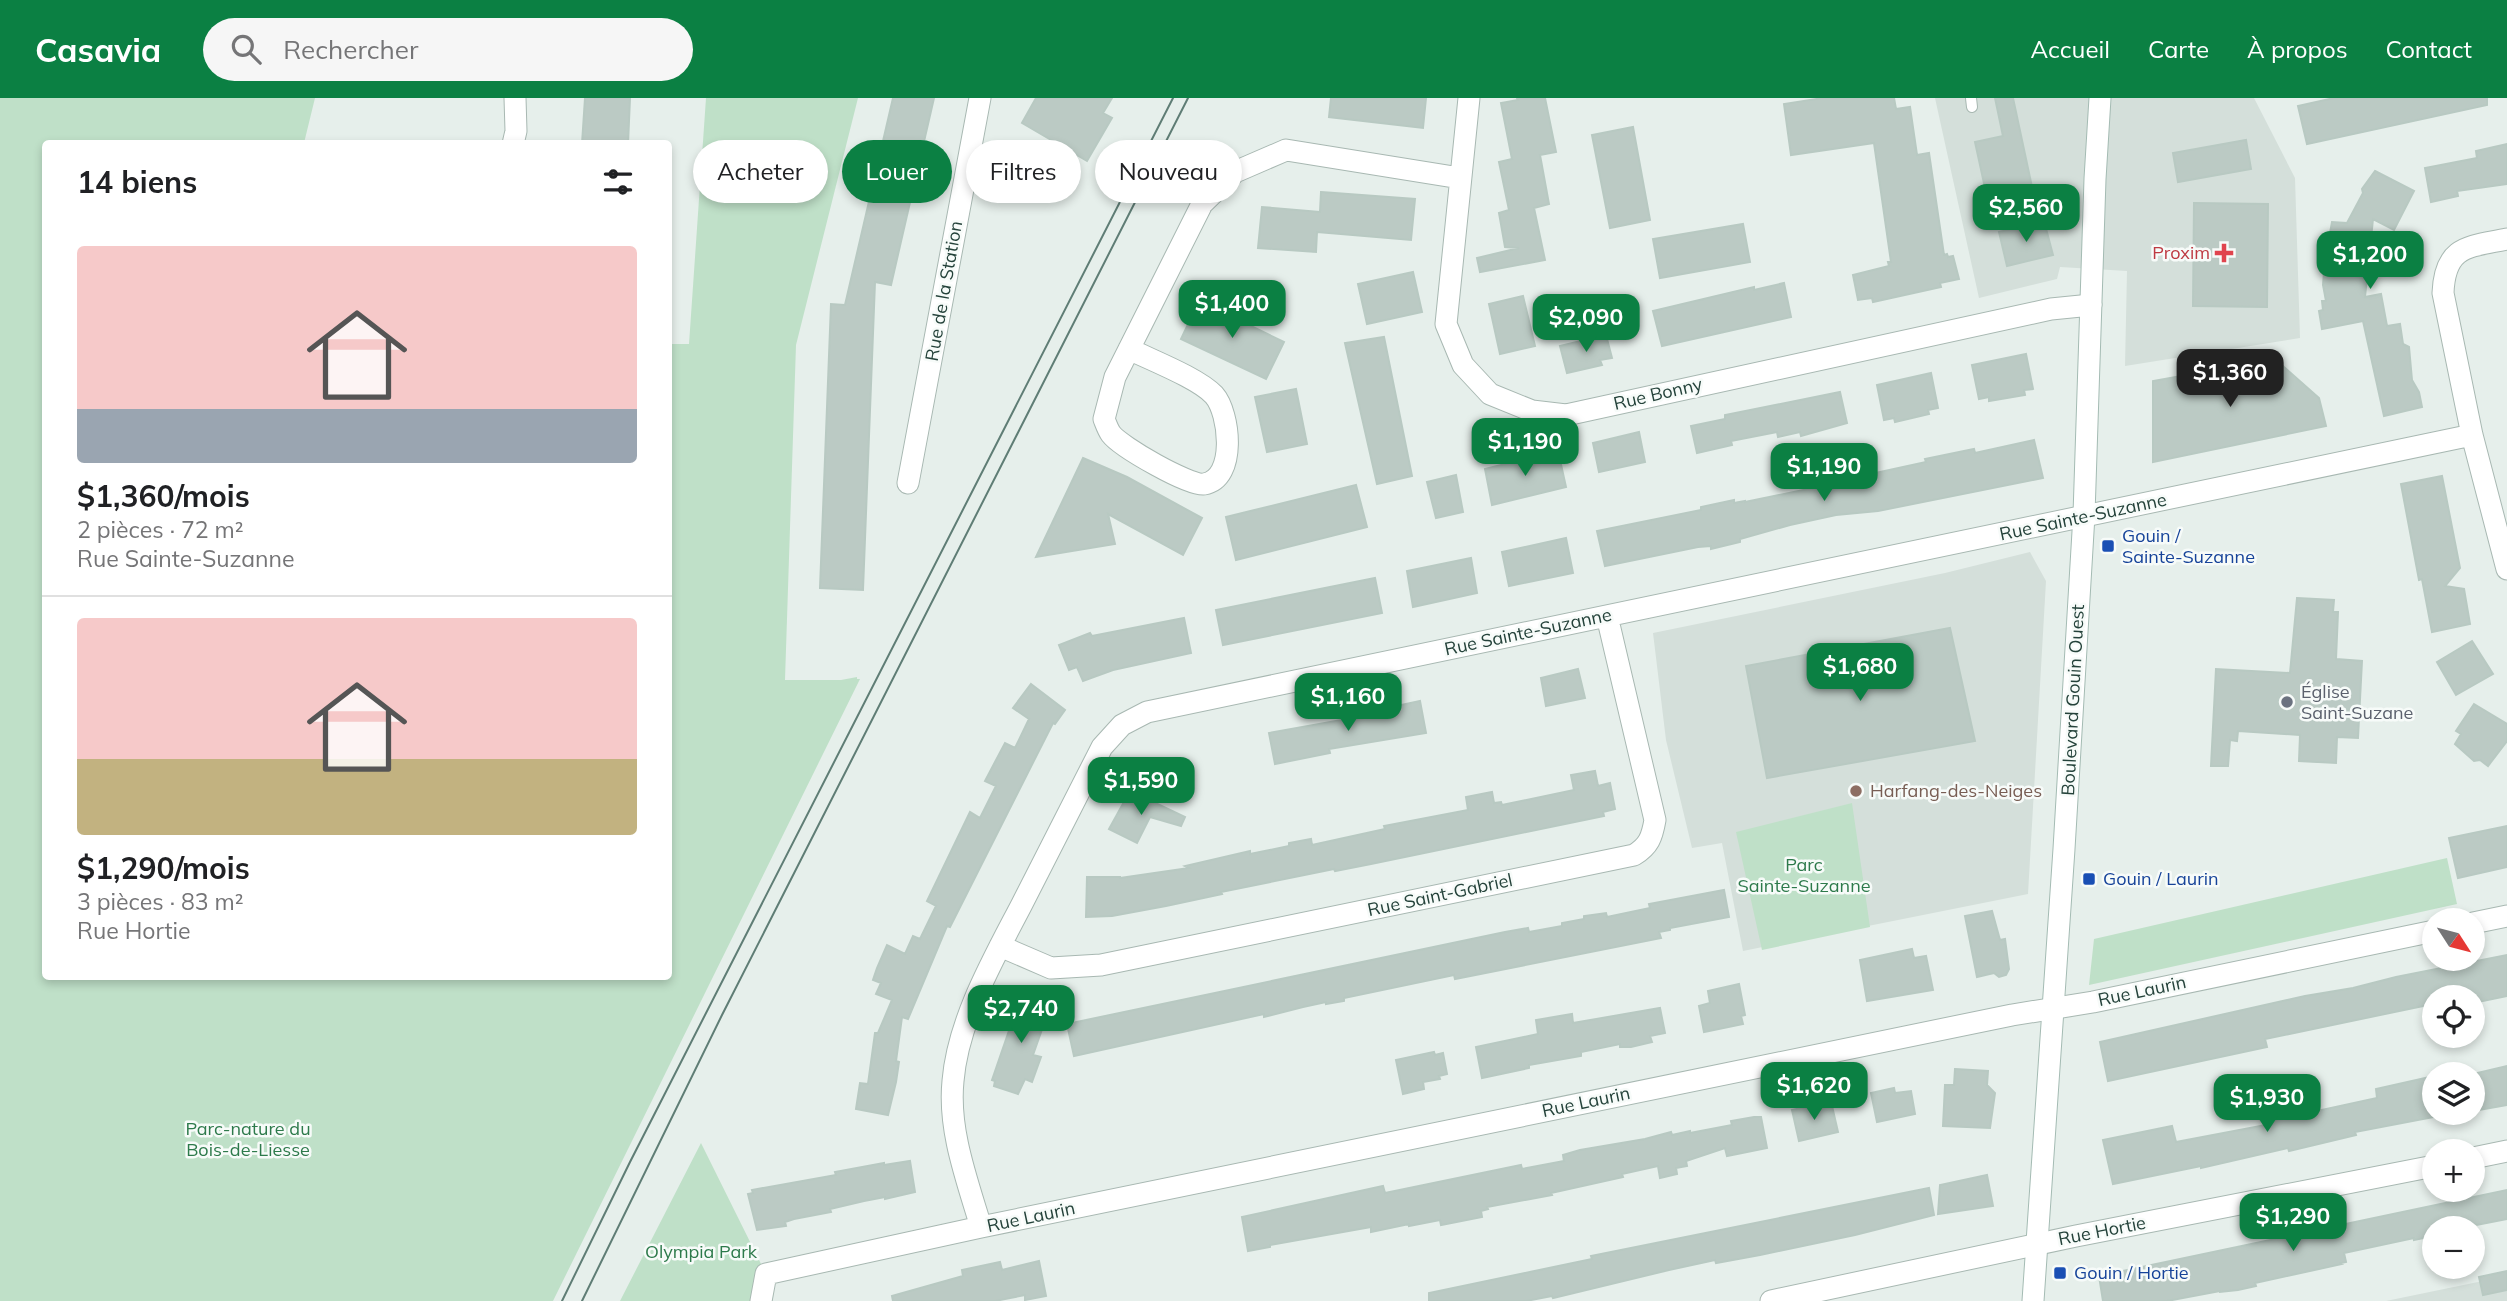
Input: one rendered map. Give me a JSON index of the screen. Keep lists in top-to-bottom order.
{
  "streets": {
    "street": [
      "Rue de la Station",
      "Rue Bonny",
      "Rue Sainte-Suzanne",
      "Boulevard Gouin Ouest",
      "Rue Saint-Gabriel",
      "Rue Laurin",
      "Rue Hortie"
    ]
  },
  "crossings": [
    ["Rue Bonny", "Boulevard Gouin Ouest"],
    ["Rue Sainte-Suzanne", "Boulevard Gouin Ouest"],
    ["Rue Sainte-Suzanne", "Rue Saint-Gabriel"],
    ["Rue Sainte-Suzanne", "Rue Laurin"],
    ["Boulevard Gouin Ouest", "Rue Laurin"],
    ["Boulevard Gouin Ouest", "Rue Hortie"]
  ],
  "parks": ["Parc Sainte-Suzanne", "Parc-nature du Bois-de-Liesse", "Olympia Park"],
  "places": {
    "health": ["Proxim"],
    "transit": ["Gouin / Sainte-Suzanne", "Gouin / Laurin", "Gouin / Hortie"],
    "other": ["Église Saint-Suzane", "Harfang-des-Neiges"]
  },
  "north": "bottom right",
  "page": {
    "header": "Casavia",
    "search": "Rechercher",
    "nav": [
      "Accueil",
      "Carte",
      "À propos",
      "Contact"
    ],
    "chip": [
      "Acheter",
      "Louer",
      "Filtres",
      "Nouveau"
    ],
    "heading": "14 biens",
    "price": [
      "$2,560",
      "$1,200",
      "$1,400",
      "$2,090",
      "$1,360",
      "$1,190",
      "$1,190",
      "$1,680",
      "$1,160",
      "$1,590",
      "$2,740",
      "$1,620",
      "$1,930",
      "$1,290"
    ],
    "list": [
      {
        "name": "$1,360/mois",
        "note": "2 pièces · 72 m² · Rue Sainte-Suzanne"
      },
      {
        "name": "$1,290/mois",
        "note": "3 pièces · 83 m² · Rue Hortie"
      }
    ],
    "map_buttons": ["+", "−"]
  }
}
